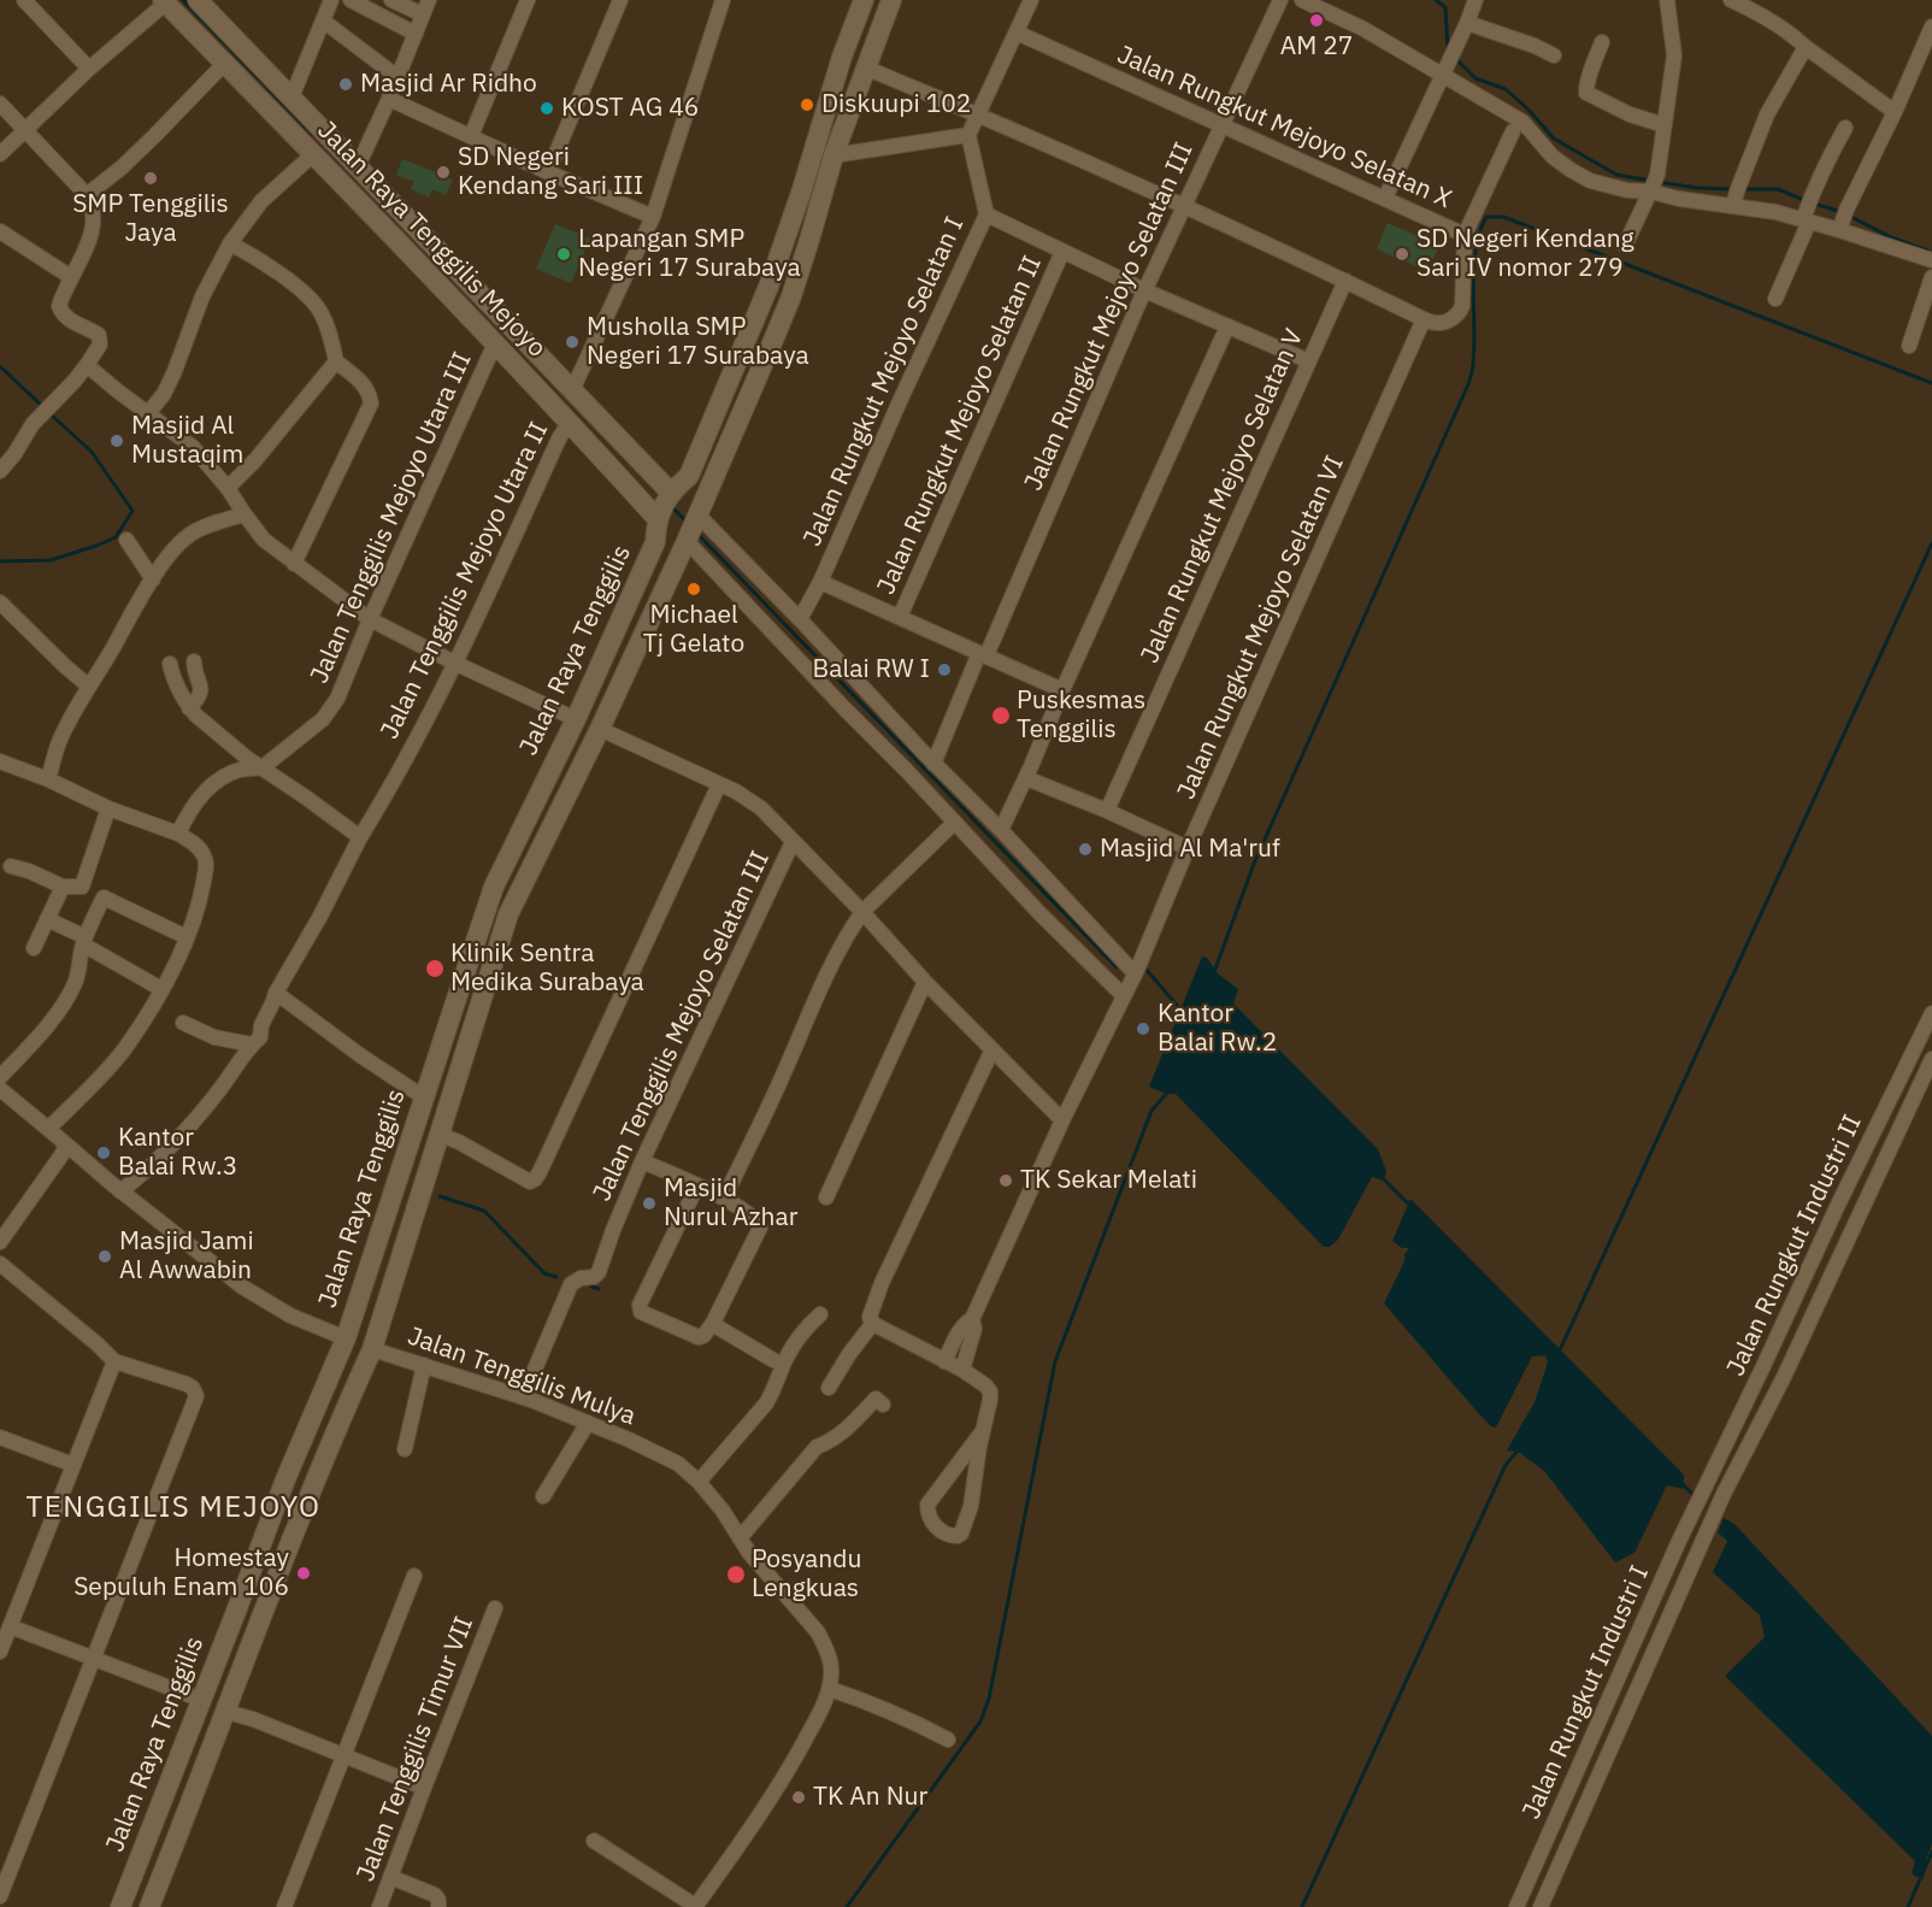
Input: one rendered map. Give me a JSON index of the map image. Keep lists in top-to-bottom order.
{
  "streets": {
    "main road": ["Jalan Raya Tenggilis Mejoyo", "Jalan Raya Tenggilis"],
    "street": [
      "Jalan Rungkut Mejoyo Selatan X",
      "Jalan Rungkut Mejoyo Selatan III",
      "Jalan Rungkut Mejoyo Selatan I",
      "Jalan Rungkut Mejoyo Selatan II",
      "Jalan Rungkut Mejoyo Selatan V",
      "Jalan Tenggilis Mejoyo Utara III",
      "Jalan Tenggilis Mejoyo Utara II",
      "Jalan Rungkut Mejoyo Selatan VI",
      "Jalan Tenggilis Mejoyo Selatan III",
      "Jalan Rungkut Industri II",
      "Jalan Tenggilis Mulya",
      "Jalan Rungkut Industri I",
      "Jalan Tenggilis Timur VII"
    ]
  },
  "crossings": [
    ["Jalan Rungkut Mejoyo Selatan X", "Jalan Rungkut Mejoyo Selatan III"],
    ["Jalan Rungkut Mejoyo Selatan X", "Jalan Rungkut Mejoyo Selatan VI"],
    ["Jalan Raya Tenggilis Mejoyo", "Jalan Tenggilis Mejoyo Utara III"],
    ["Jalan Raya Tenggilis Mejoyo", "Jalan Tenggilis Mejoyo Utara II"],
    ["Jalan Raya Tenggilis Mejoyo", "Jalan Raya Tenggilis"],
    ["Jalan Raya Tenggilis", "Jalan Tenggilis Mulya"],
    ["Jalan Tenggilis Mejoyo Selatan III", "Jalan Tenggilis Mulya"],
    ["Jalan Rungkut Industri II", "Jalan Rungkut Industri I"]
  ],
  "districts": ["TENGGILIS MEJOYO"],
  "places": [
    "AM 27",
    "Masjid Ar Ridho",
    "Diskuupi 102",
    "KOST AG 46",
    "SD Negeri Kendang Sari III",
    "SMP Tenggilis Jaya",
    "Lapangan SMP Negeri 17 Surabaya",
    "SD Negeri Kendang Sari IV nomor 279",
    "Musholla SMP Negeri 17 Surabaya",
    "Masjid Al Mustaqim",
    "Michael Tj Gelato",
    "Balai RW I",
    "Puskesmas Tenggilis",
    "Masjid Al Ma'ruf",
    "Klinik Sentra Medika Surabaya",
    "Kantor Balai Rw.2",
    "Kantor Balai Rw.3",
    "TK Sekar Melati",
    "Masjid Nurul Azhar",
    "Masjid Jami Al Awwabin",
    "Homestay Sepuluh Enam 106",
    "Posyandu Lengkuas",
    "TK An Nur"
  ]
}
